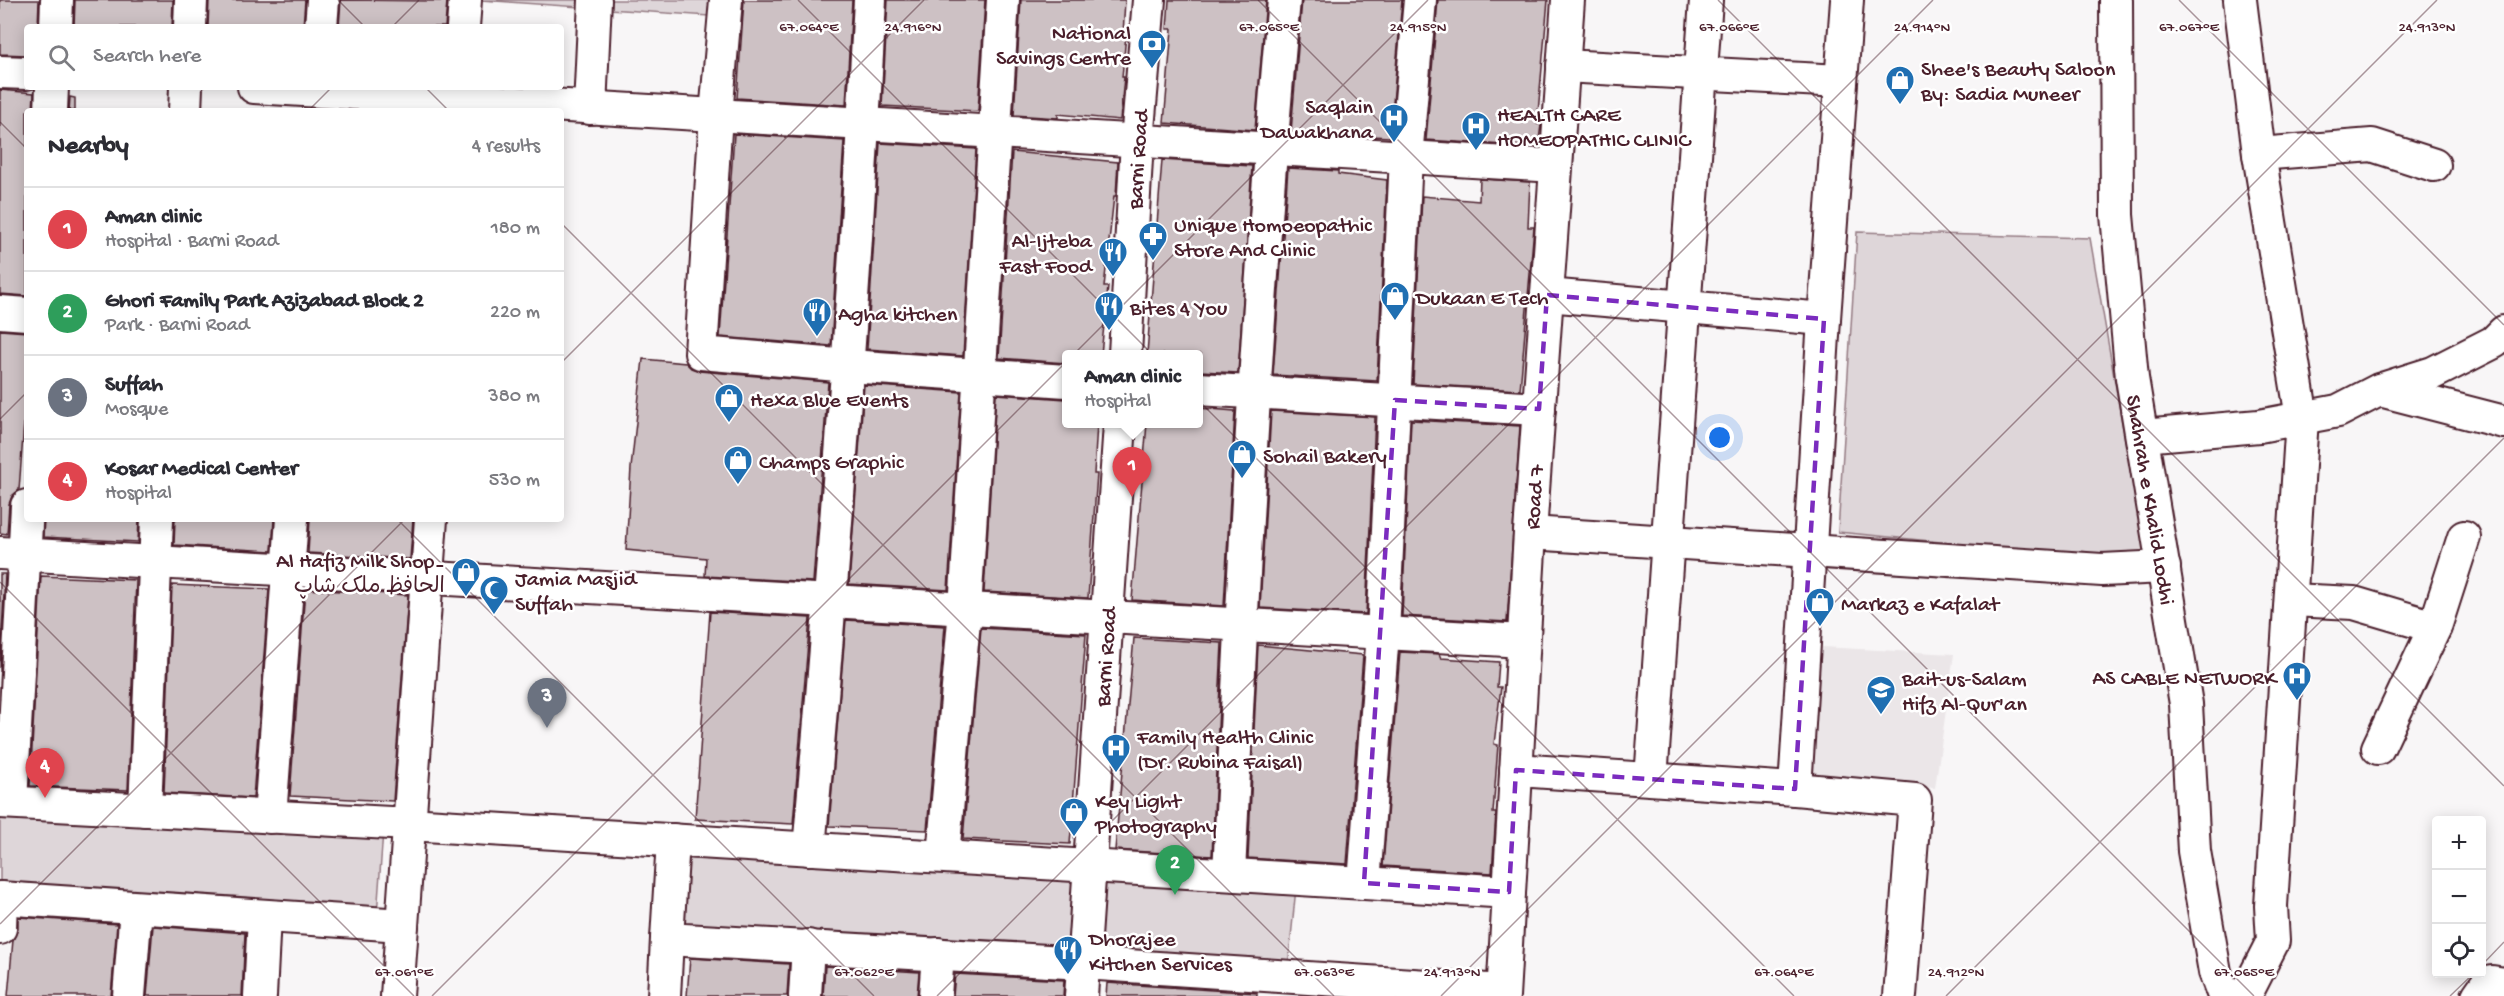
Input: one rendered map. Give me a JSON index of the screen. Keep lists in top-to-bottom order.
{
  "streets": {
    "street": ["Barni Road", "Road 7", "Shahrah e Khalid Lodhi"]
  },
  "places": {
    "bank": ["National Savings Centre"],
    "shop": [
      "Shee's Beauty Saloon By: Sadia Muneer",
      "Dukaan E Tech",
      "Hexa Blue Events",
      "Sohail Bakery",
      "Champs Graphic",
      "Al Hafiz Milk Shop۔ الحافظ ملک شاپ",
      "Markaz e Kafalat",
      "Key Light Photography"
    ],
    "hospital": [
      "Saqlain Dawakhana",
      "HEALTH CARE HOMEOPATHIC CLINIC",
      "AS CABLE NETWORK",
      "Family Health Clinic (Dr. Rubina Faisal)"
    ],
    "pharmacy": ["Unique Homoeopathic Store And Clinic"],
    "restaurant": [
      "Al-Ijteba Fast Food",
      "Bites 4 You",
      "Agha kitchen",
      "Dhorajee Kitchen Services"
    ],
    "mosque": ["Jamia Masjid Suffah"],
    "school or university": ["Bait-us-Salam Hifz Al-Qur'an"]
  },
  "page": {
    "search": "Search here",
    "heading": ["Nearby", "4 results"],
    "list": [
      {
        "mark": "1",
        "name": "Aman clinic",
        "note": "Hospital · Barni Road",
        "value": "180 m"
      },
      {
        "mark": "2",
        "name": "Ghori Family Park Azizabad Block 2",
        "note": "Park · Barni Road",
        "value": "220 m"
      },
      {
        "mark": "3",
        "name": "Suffah",
        "note": "Mosque",
        "value": "380 m"
      },
      {
        "mark": "4",
        "name": "Kosar Medical Center",
        "note": "Hospital",
        "value": "530 m"
      }
    ],
    "popup": ["Aman clinic", "Hospital"],
    "pins": [
      "1",
      "3",
      "4",
      "2"
    ],
    "map_buttons": ["+", "−"]
  },
  "coordinates": [
    "67.064°E",
    "67.065°E",
    "24.916°N",
    "24.915°N",
    "67.066°E",
    "24.914°N",
    "67.067°E",
    "24.913°N",
    "24.912°N",
    "67.061°E",
    "67.062°E",
    "67.063°E"
  ]
}
